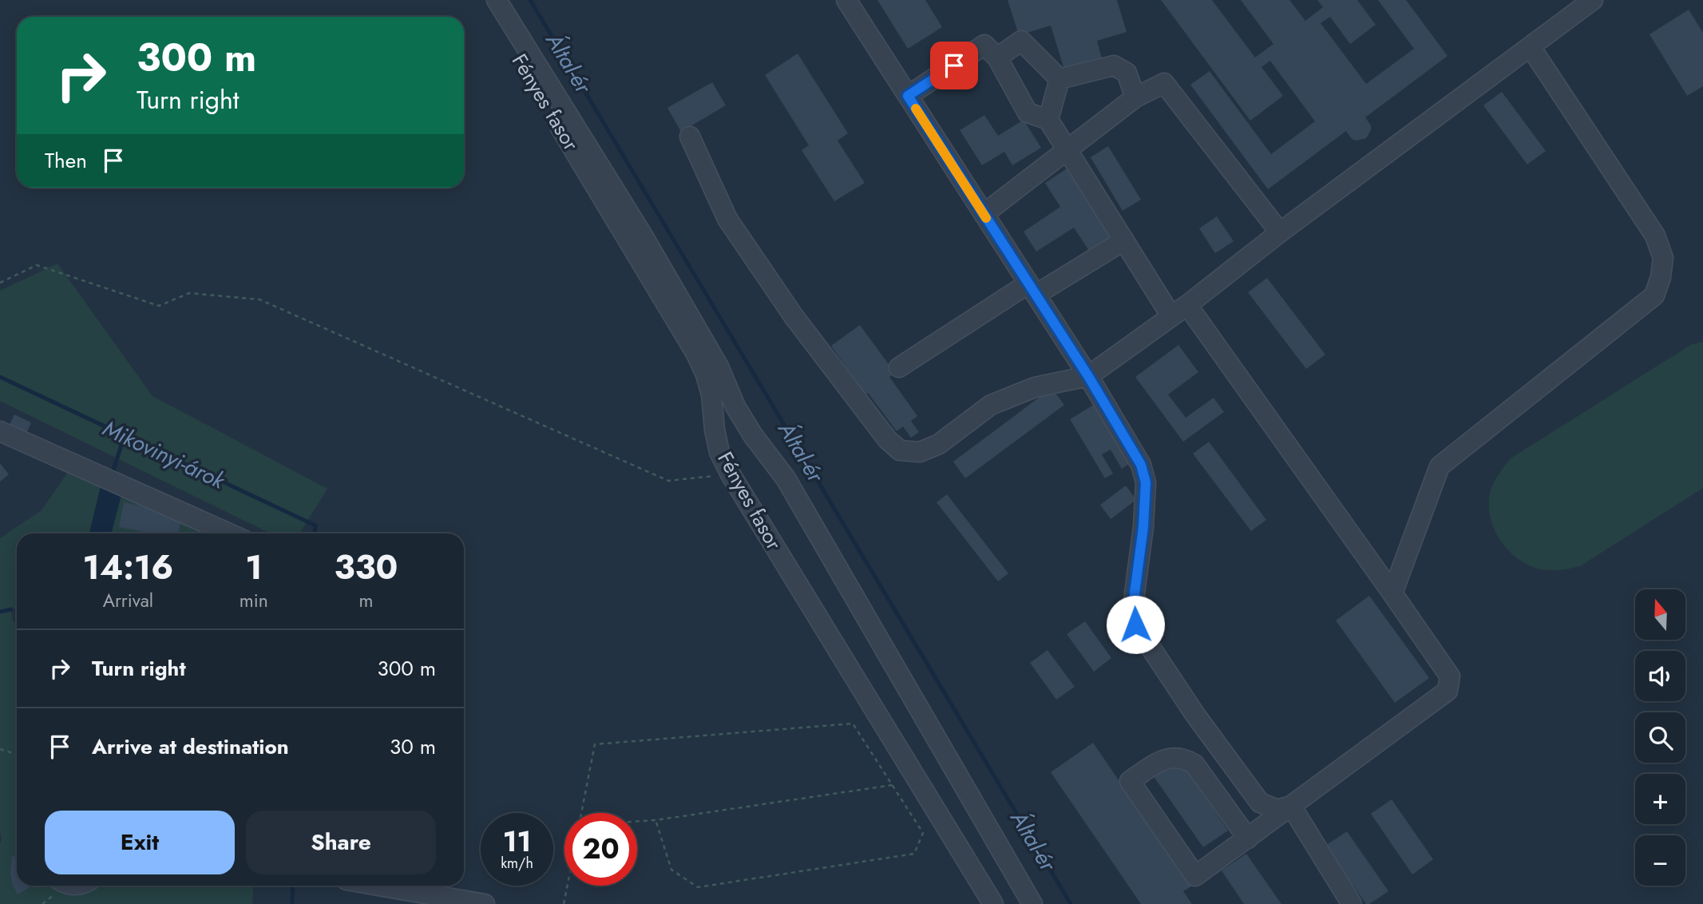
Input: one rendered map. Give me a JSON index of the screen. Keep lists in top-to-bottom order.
{
  "streets": {
    "street": ["Fényes fasor"]
  },
  "water": ["Által-ér", "Mikovinyi-árok"],
  "north": "top",
  "page": {
    "turn": ["300 m", "Turn right"],
    "then": "Then",
    "eta": [
      "14:16",
      "Arrival",
      "1",
      "min",
      "330",
      "m"
    ],
    "map_buttons": ["+", "−"],
    "list": [
      {
        "name": "Turn right",
        "value": "300 m"
      },
      {
        "name": "Arrive at destination",
        "value": "30 m"
      }
    ],
    "buttons": ["Exit", "Share"],
    "speed": "11 km/h",
    "limit": "20"
  }
}
